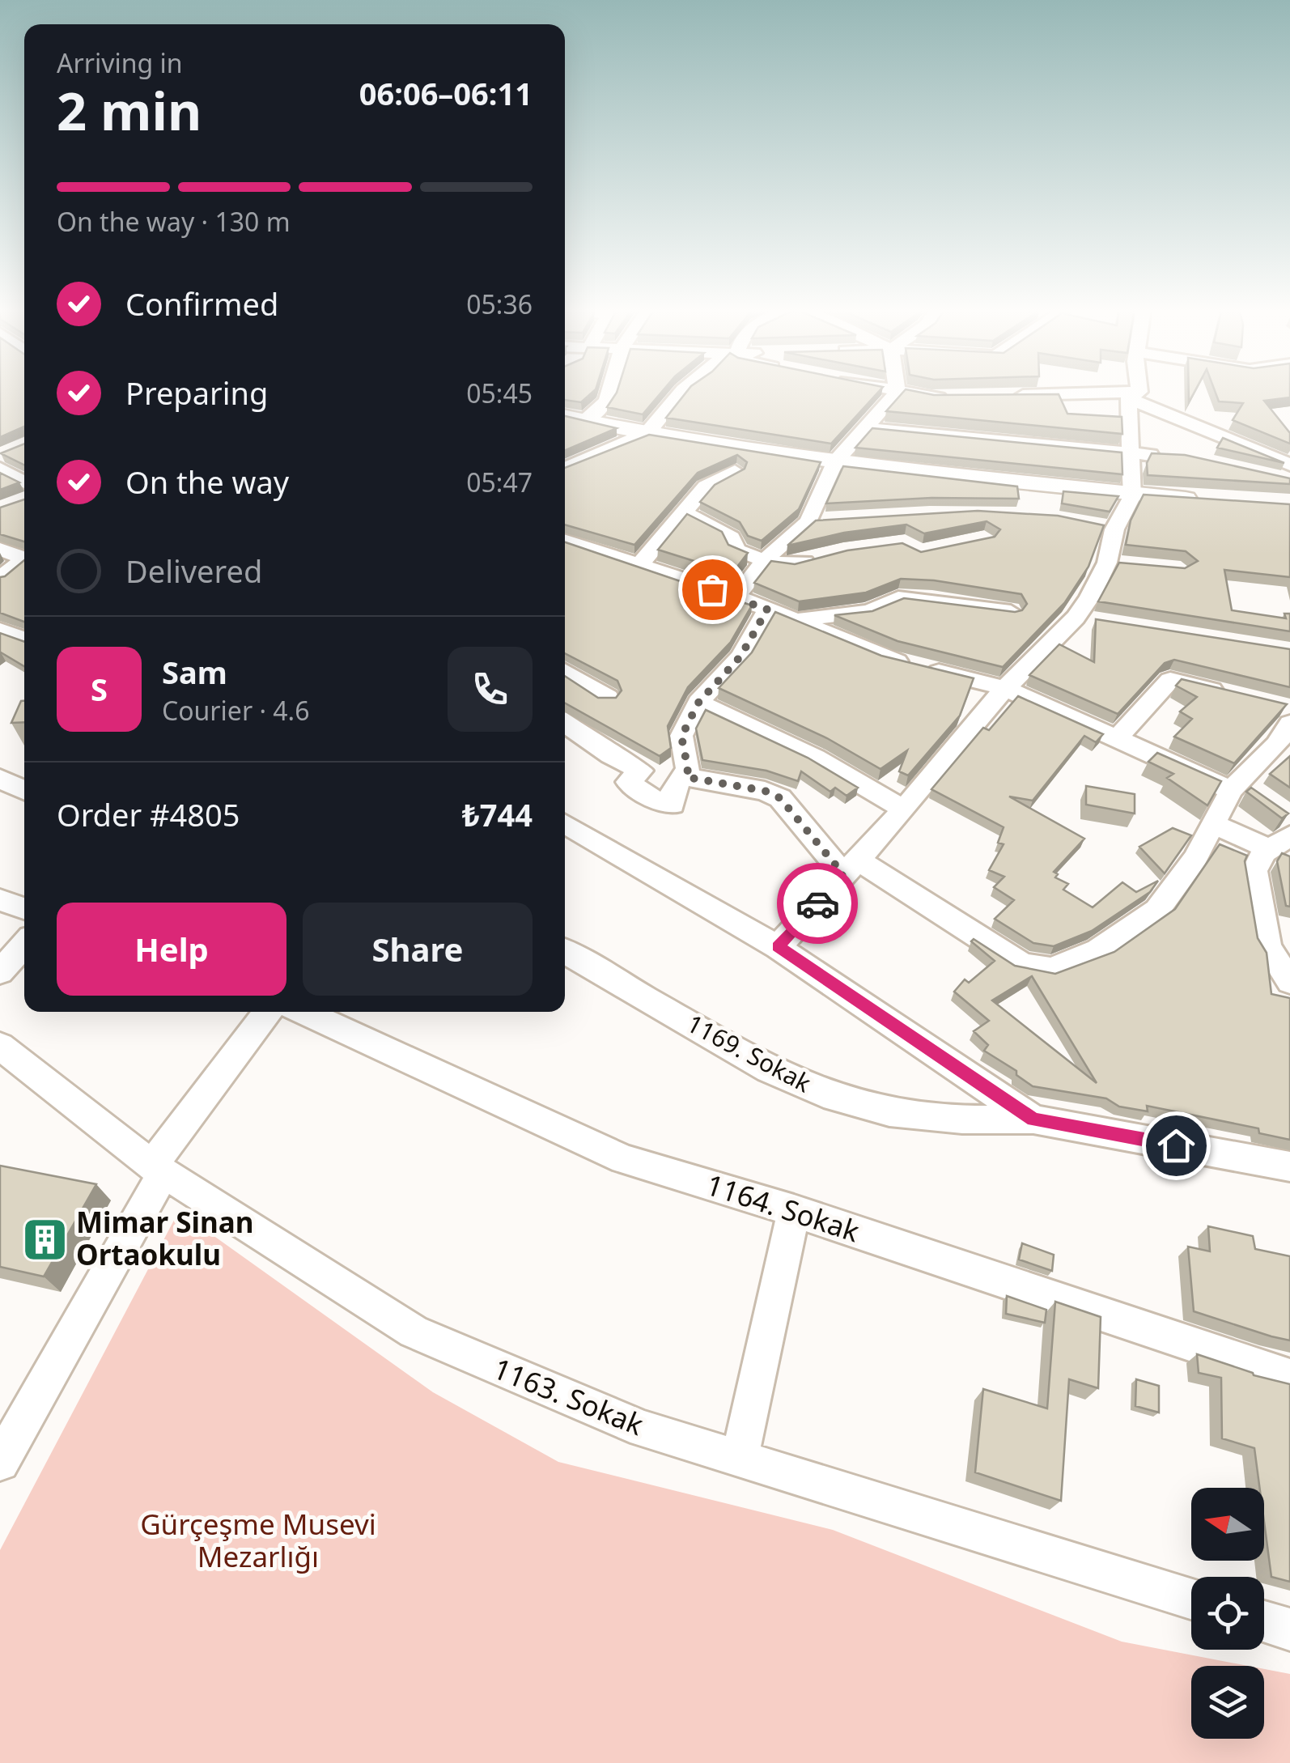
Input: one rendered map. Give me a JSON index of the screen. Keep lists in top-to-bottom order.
{
  "streets": {
    "street": ["1169. Sokak", "1164. Sokak", "1163. Sokak"]
  },
  "parks": ["Gürçeşme Musevi Mezarlığı"],
  "places": {
    "building": ["Mimar Sinan Ortaokulu"]
  },
  "north": "left",
  "page": {
    "heading": ["2 min", "Arriving in", "06:06–06:11"],
    "panel": [
      "Sam",
      "Courier · 4.6",
      "Order #4805",
      "₺744"
    ],
    "bar": "On the way · 130 m",
    "list": [
      ["Confirmed", "05:36"],
      ["Preparing", "05:45"],
      ["On the way", "05:47"],
      "Delivered"
    ],
    "round": "S",
    "buttons": ["Help", "Share"]
  }
}
